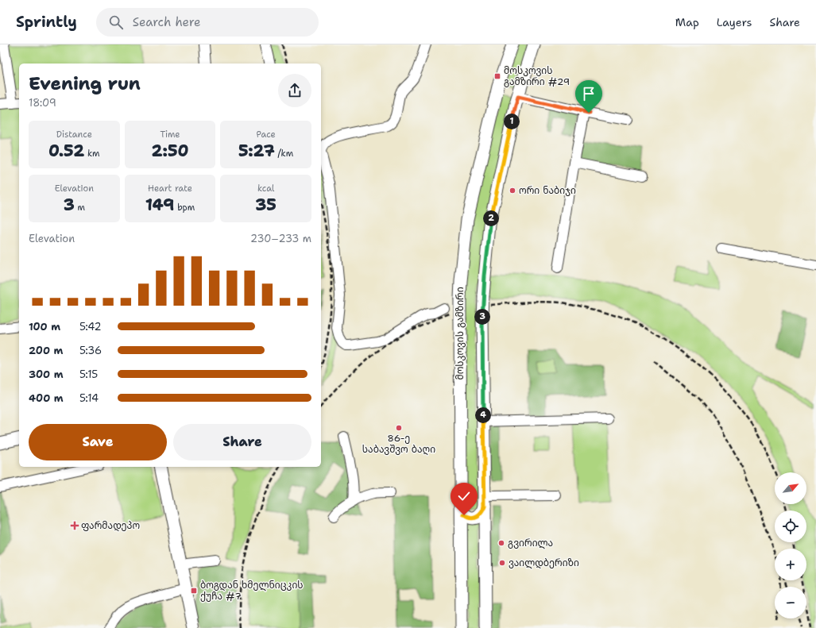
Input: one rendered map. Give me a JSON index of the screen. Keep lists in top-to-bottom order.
{
  "streets": {
    "main road": ["მოსკოვის გამზირი"]
  },
  "places": {
    "transit": ["მოსკოვის გამზირი #29", "ბოგდან ხმელნიცკის ქუჩა #7"],
    "other": [
      "ორი ნაბიჯი",
      "86-ე საბავშვო ბაღი",
      "გვირილა",
      "ვაილდბერიზი"
    ],
    "health": ["ფარმადეპო"]
  },
  "north": "top right",
  "page": {
    "header": "Sprintly",
    "search": "Search here",
    "nav": ["Map", "Layers", "Share"],
    "heading": ["Evening run", "18:09"],
    "pins": [
      "1",
      "2",
      "3",
      "4"
    ],
    "stats": [
      ["Distance", "0.52 km"],
      ["Time", "2:50"],
      ["Pace", "5:27 /km"],
      ["Elevation", "3 m"],
      ["Heart rate", "149 bpm"],
      ["kcal", "35"]
    ],
    "chart": ["Elevation", "230–233 m"],
    "list": [
      {
        "name": "100 m",
        "note": "5:42"
      },
      {
        "name": "200 m",
        "note": "5:36"
      },
      {
        "name": "300 m",
        "note": "5:15"
      },
      {
        "name": "400 m",
        "note": "5:14"
      }
    ],
    "buttons": ["Save", "Share"],
    "map_buttons": ["+", "−"]
  }
}
